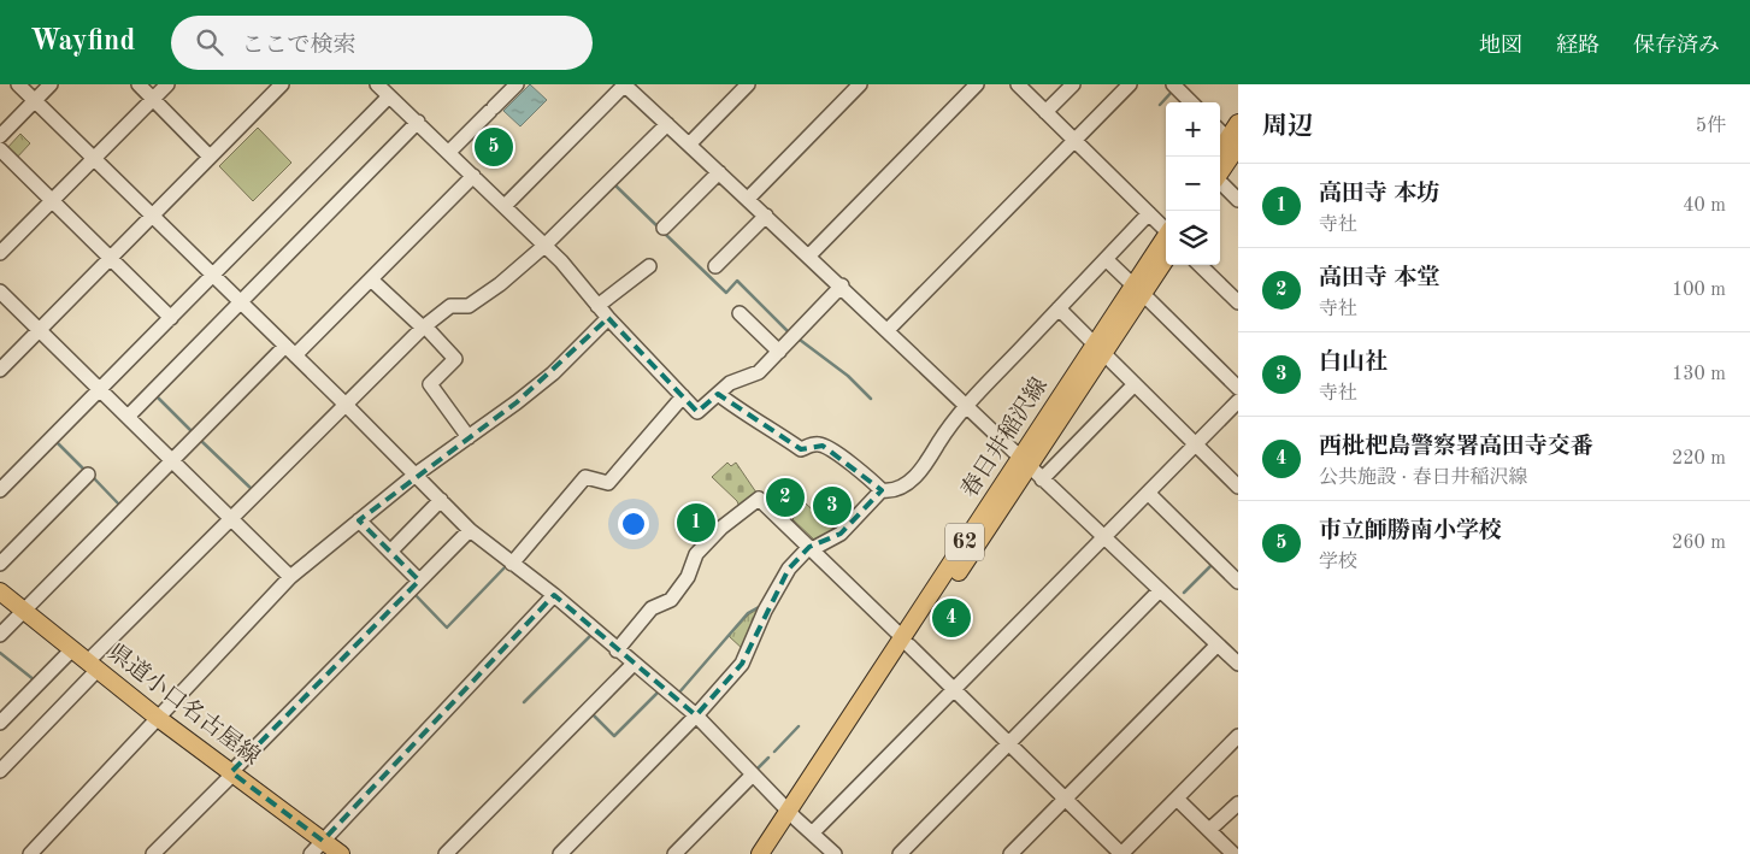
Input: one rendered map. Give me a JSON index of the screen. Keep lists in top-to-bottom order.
{
  "streets": {
    "main road": ["春日井稲沢線", "62", "県道小口名古屋線"]
  },
  "page": {
    "header": "Wayfind",
    "search": "ここで検索",
    "nav": ["地図", "経路", "保存済み"],
    "heading": ["周辺", "5件"],
    "map_buttons": ["+", "−"],
    "pins": [
      "5",
      "2",
      "3",
      "1",
      "4"
    ],
    "list": [
      {
        "mark": "1",
        "name": "高田寺 本坊",
        "note": "寺社",
        "value": "40 m"
      },
      {
        "mark": "2",
        "name": "高田寺 本堂",
        "note": "寺社",
        "value": "100 m"
      },
      {
        "mark": "3",
        "name": "白山社",
        "note": "寺社",
        "value": "130 m"
      },
      {
        "mark": "4",
        "name": "西枇杷島警察署高田寺交番",
        "note": "公共施設 · 春日井稲沢線",
        "value": "220 m"
      },
      {
        "mark": "5",
        "name": "市立師勝南小学校",
        "note": "学校",
        "value": "260 m"
      }
    ]
  }
}
